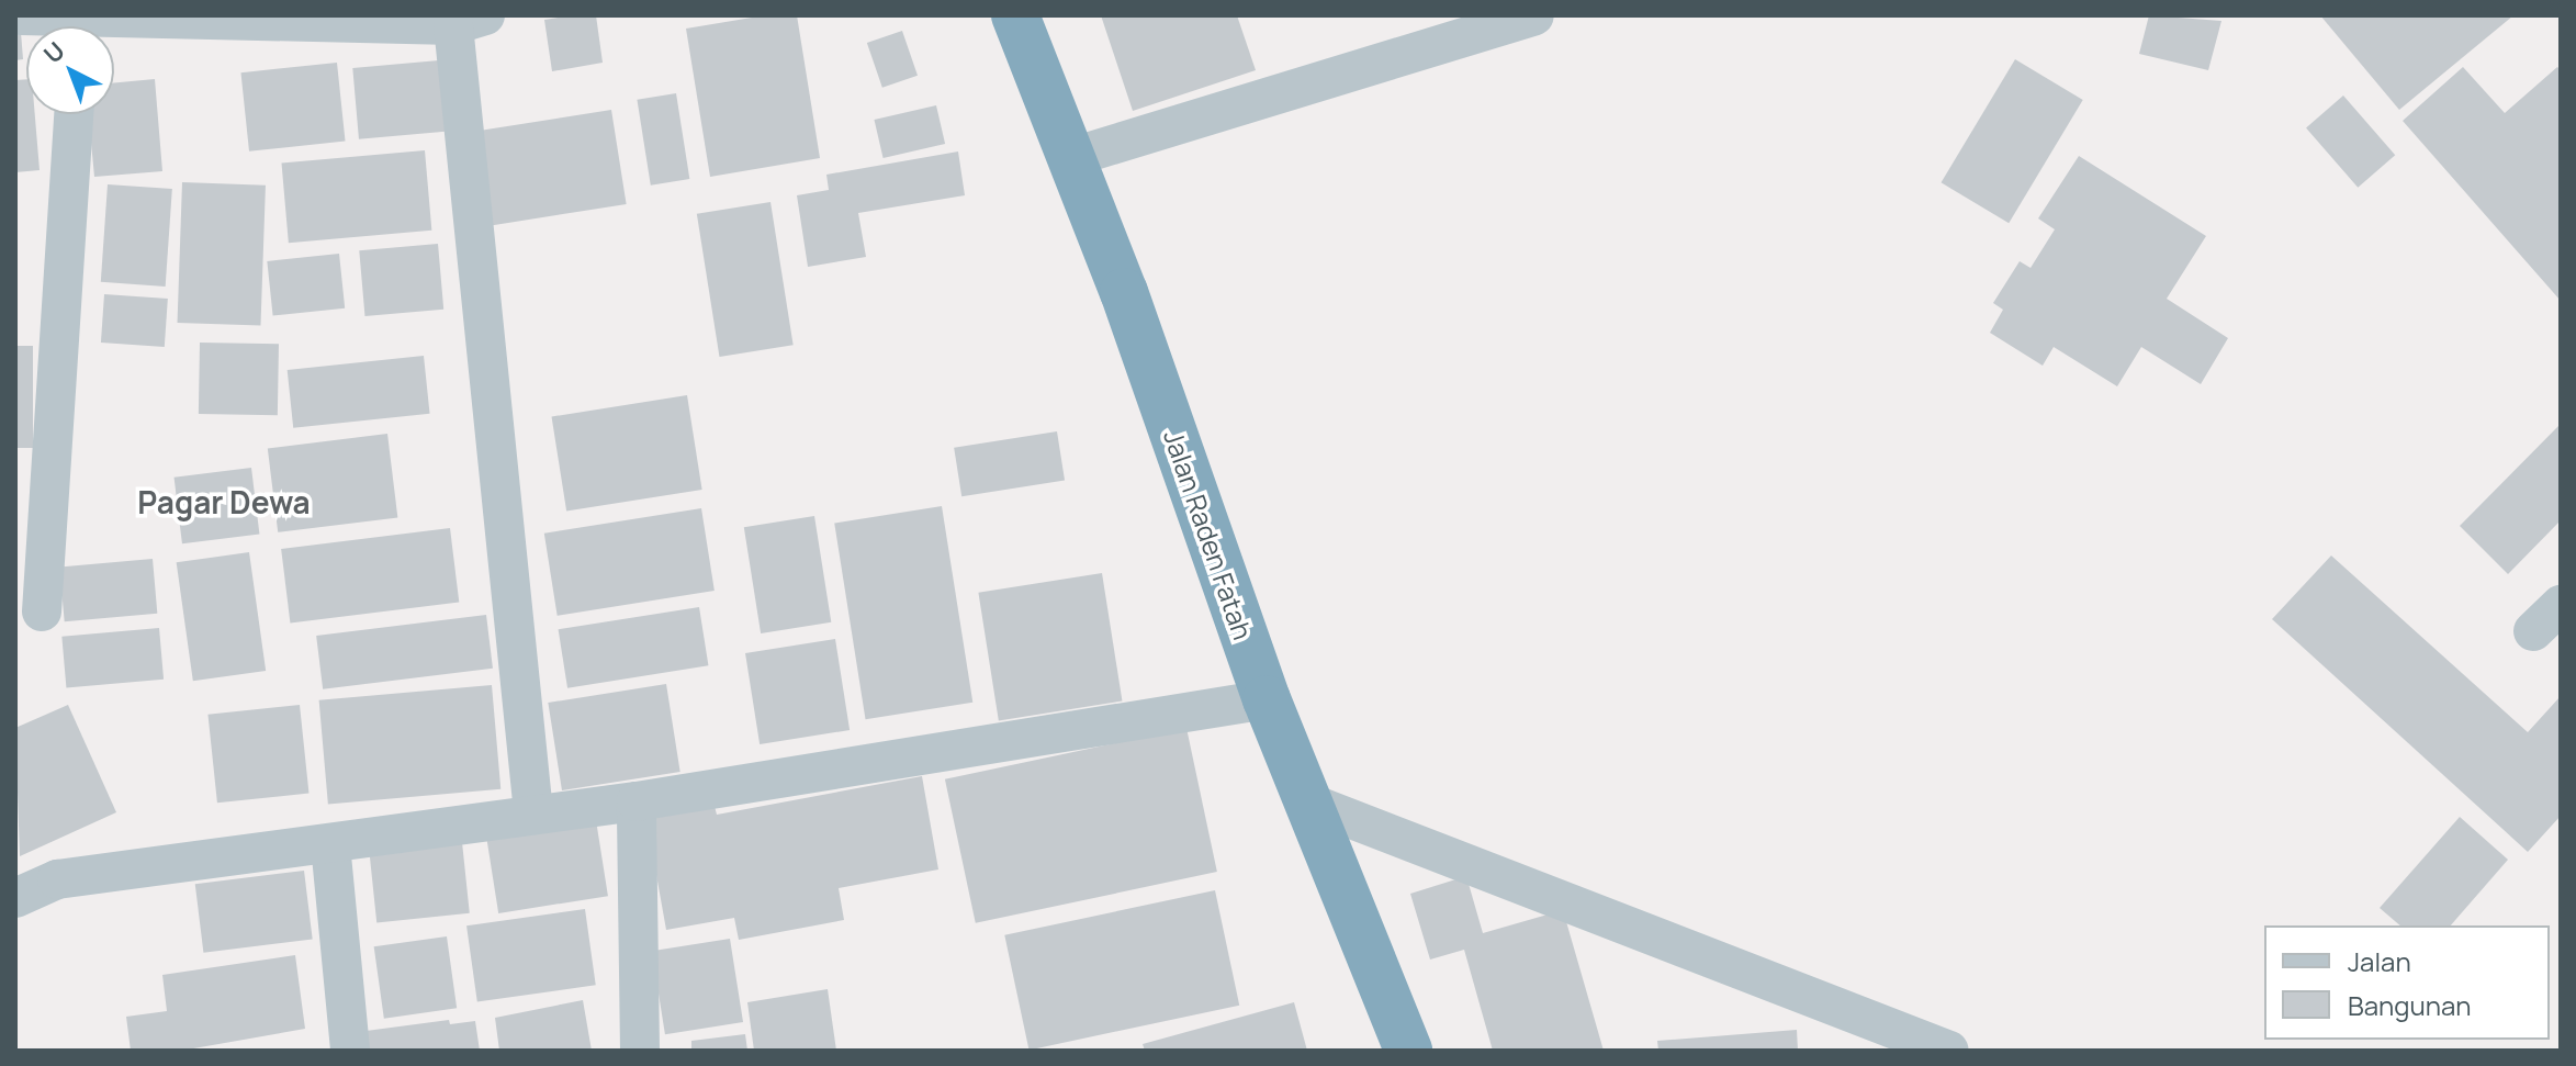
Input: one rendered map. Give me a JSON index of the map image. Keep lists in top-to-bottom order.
{
  "streets": {
    "highway": ["Jalan Raden Fatah"]
  },
  "districts": ["Pagar Dewa"],
  "legend": ["Jalan", "Bangunan"],
  "north": "top left"
}
